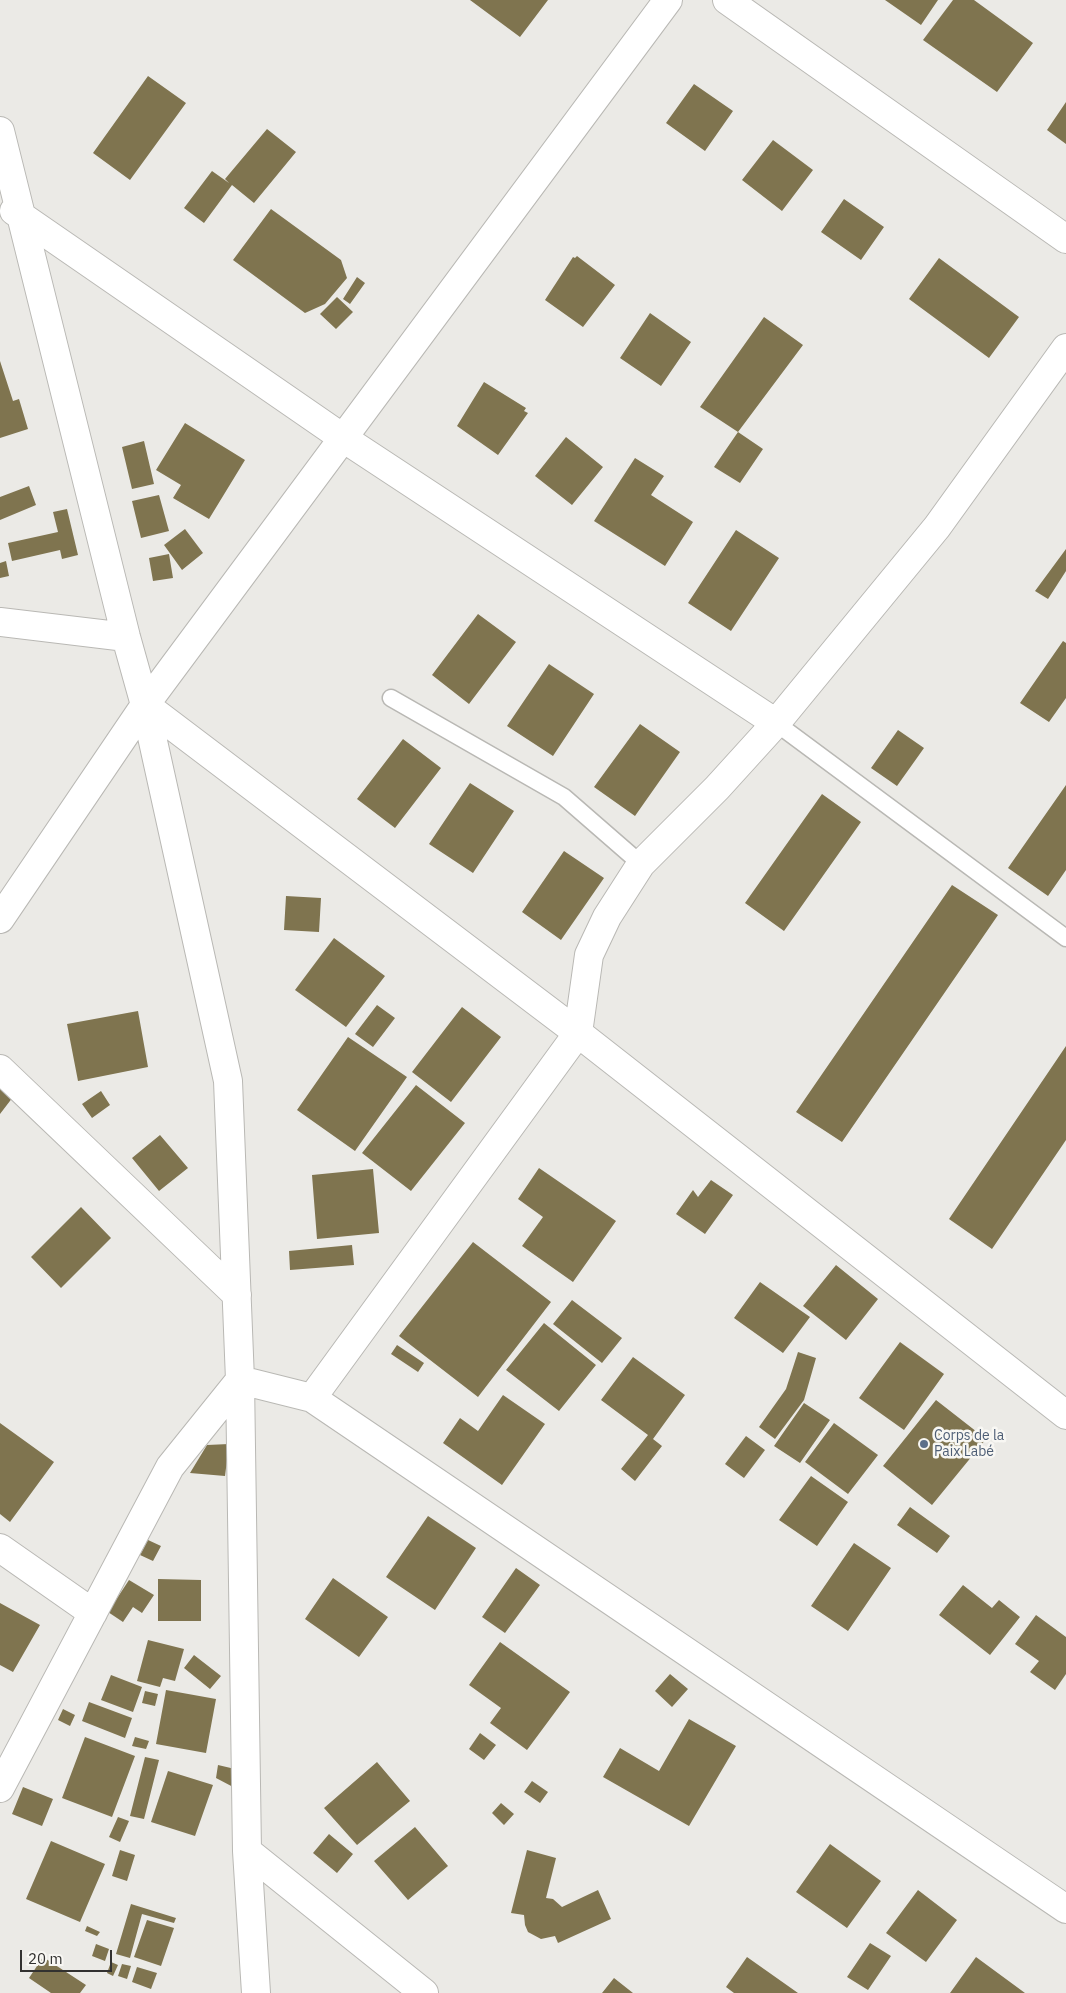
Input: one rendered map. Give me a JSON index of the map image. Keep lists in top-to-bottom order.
{
  "places": ["Corps de la Paix Labé"],
  "scale_bar": "20 m"
}
